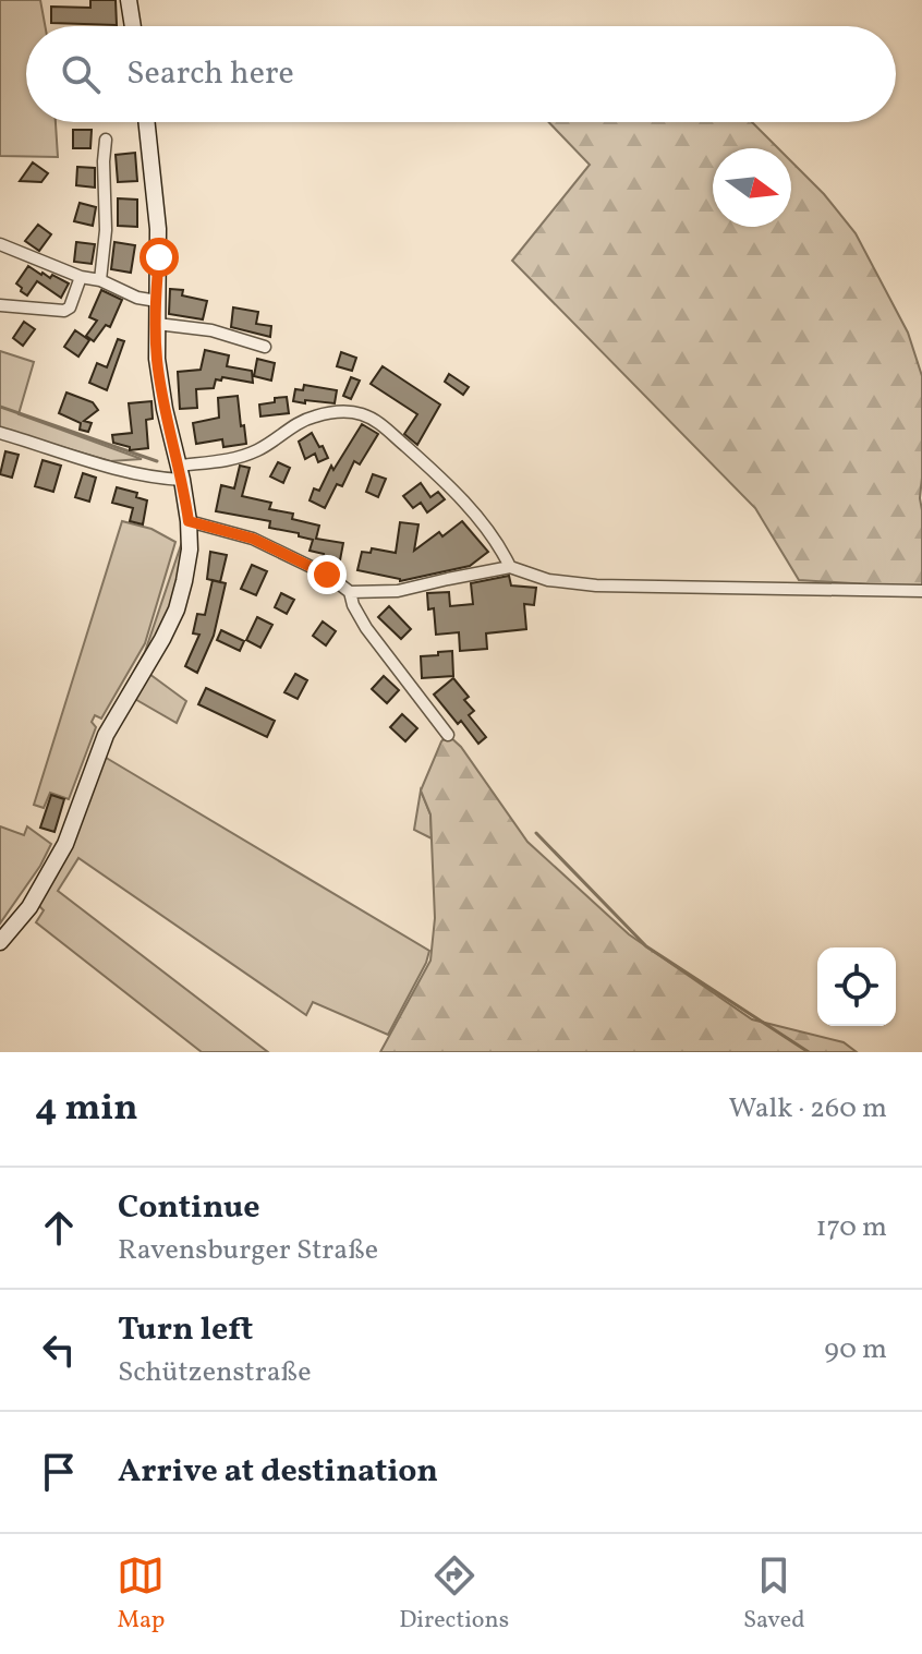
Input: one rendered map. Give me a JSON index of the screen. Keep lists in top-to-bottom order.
{
  "north": "right",
  "page": {
    "search": "Search here",
    "heading": ["4 min", "Walk · 260 m"],
    "list": [
      ["Continue", "Ravensburger Straße", "170 m"],
      ["Turn left", "Schützenstraße", "90 m"],
      "Arrive at destination"
    ],
    "nav": ["Map", "Directions", "Saved"]
  }
}
